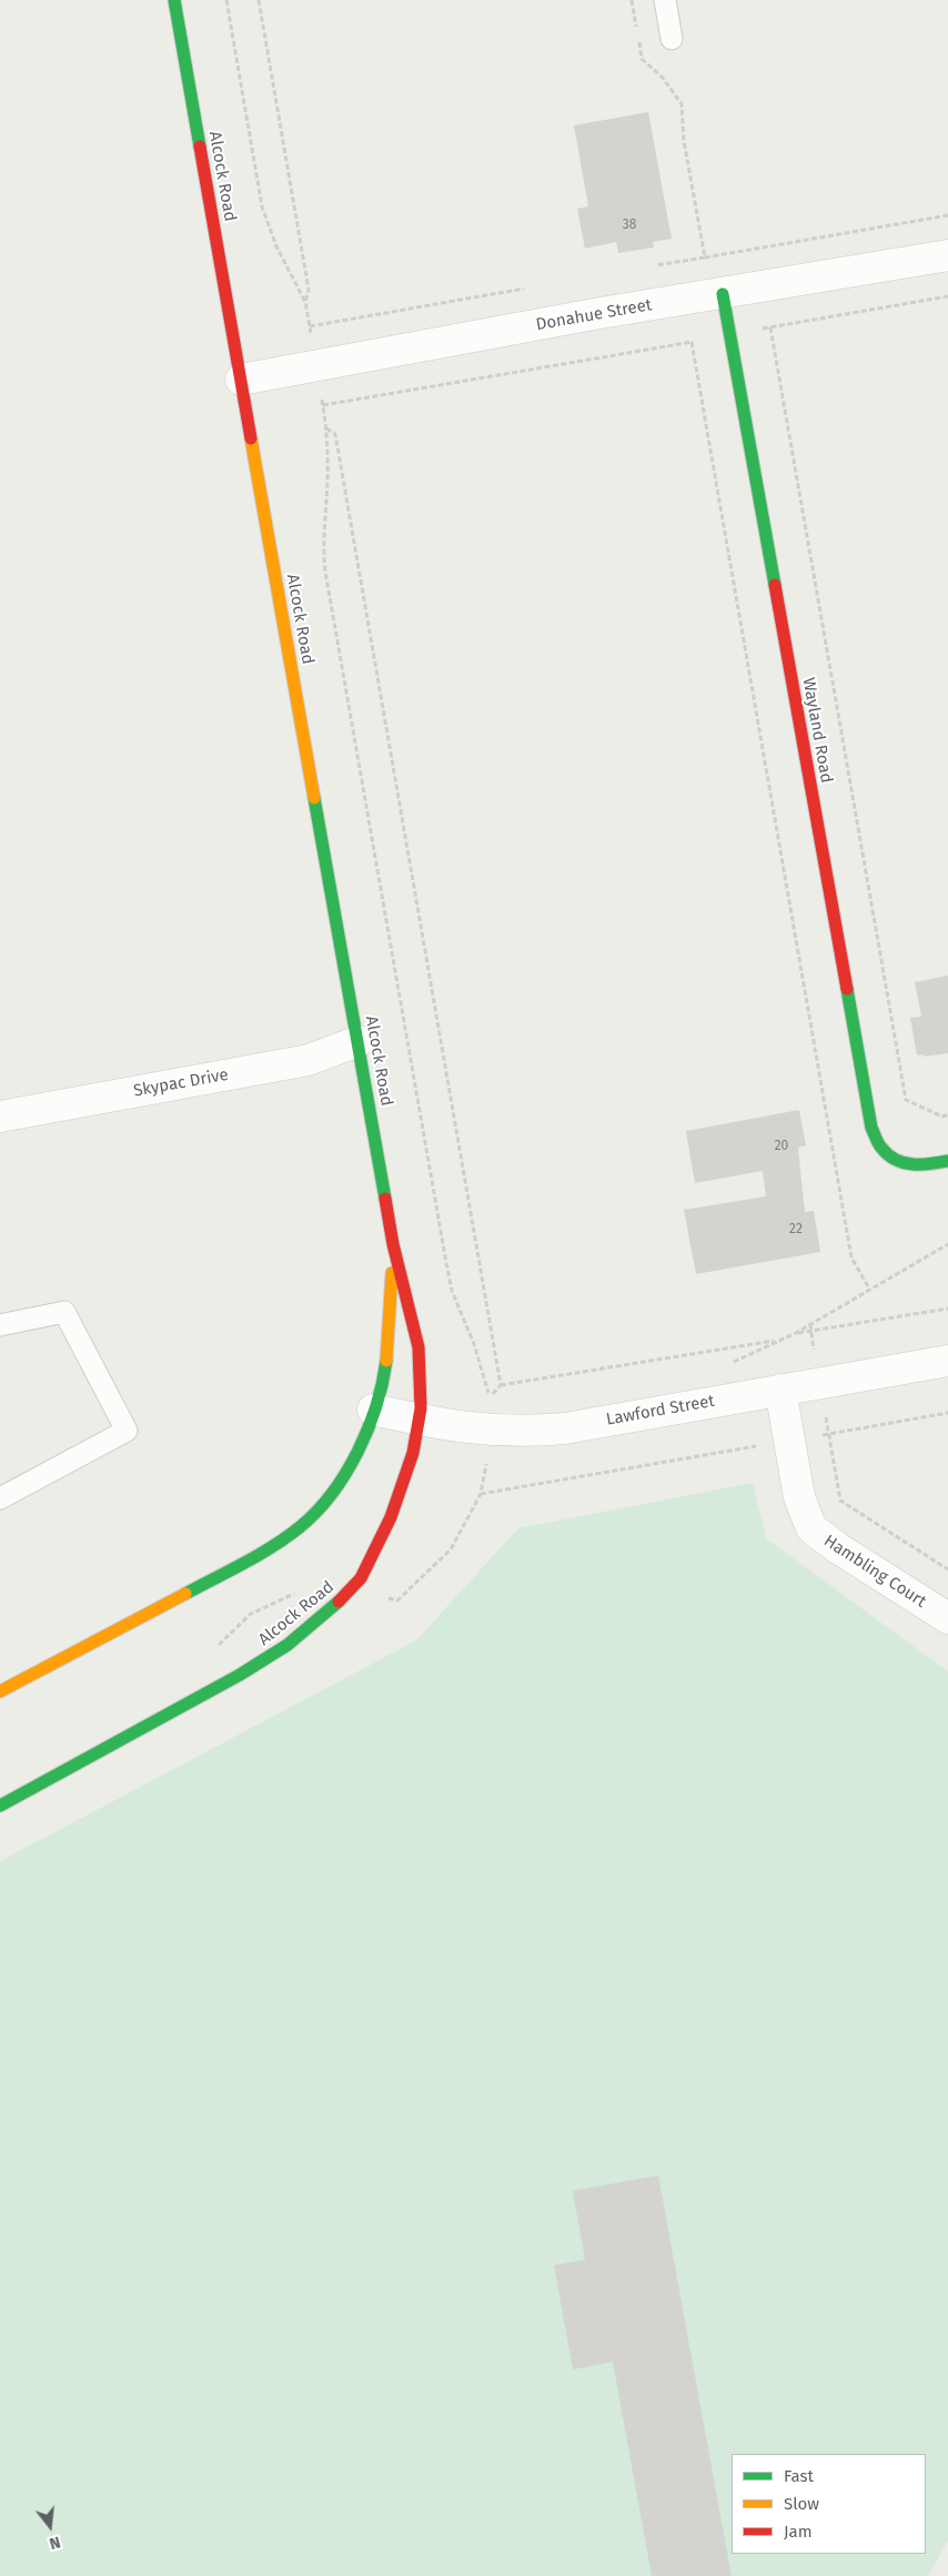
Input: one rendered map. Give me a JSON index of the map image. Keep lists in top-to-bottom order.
{
  "streets": {
    "street": [
      "Alcock Road",
      "Donahue Street",
      "Wayland Road",
      "Skypac Drive",
      "Lawford Street",
      "Hambling Court"
    ]
  },
  "crossings": [
    ["Alcock Road", "Donahue Street"],
    ["Alcock Road", "Skypac Drive"],
    ["Alcock Road", "Lawford Street"],
    ["Donahue Street", "Wayland Road"],
    ["Lawford Street", "Hambling Court"]
  ],
  "house_numbers": ["38", "20", "22"],
  "legend": ["Fast", "Slow", "Jam"],
  "north": "bottom"
}
